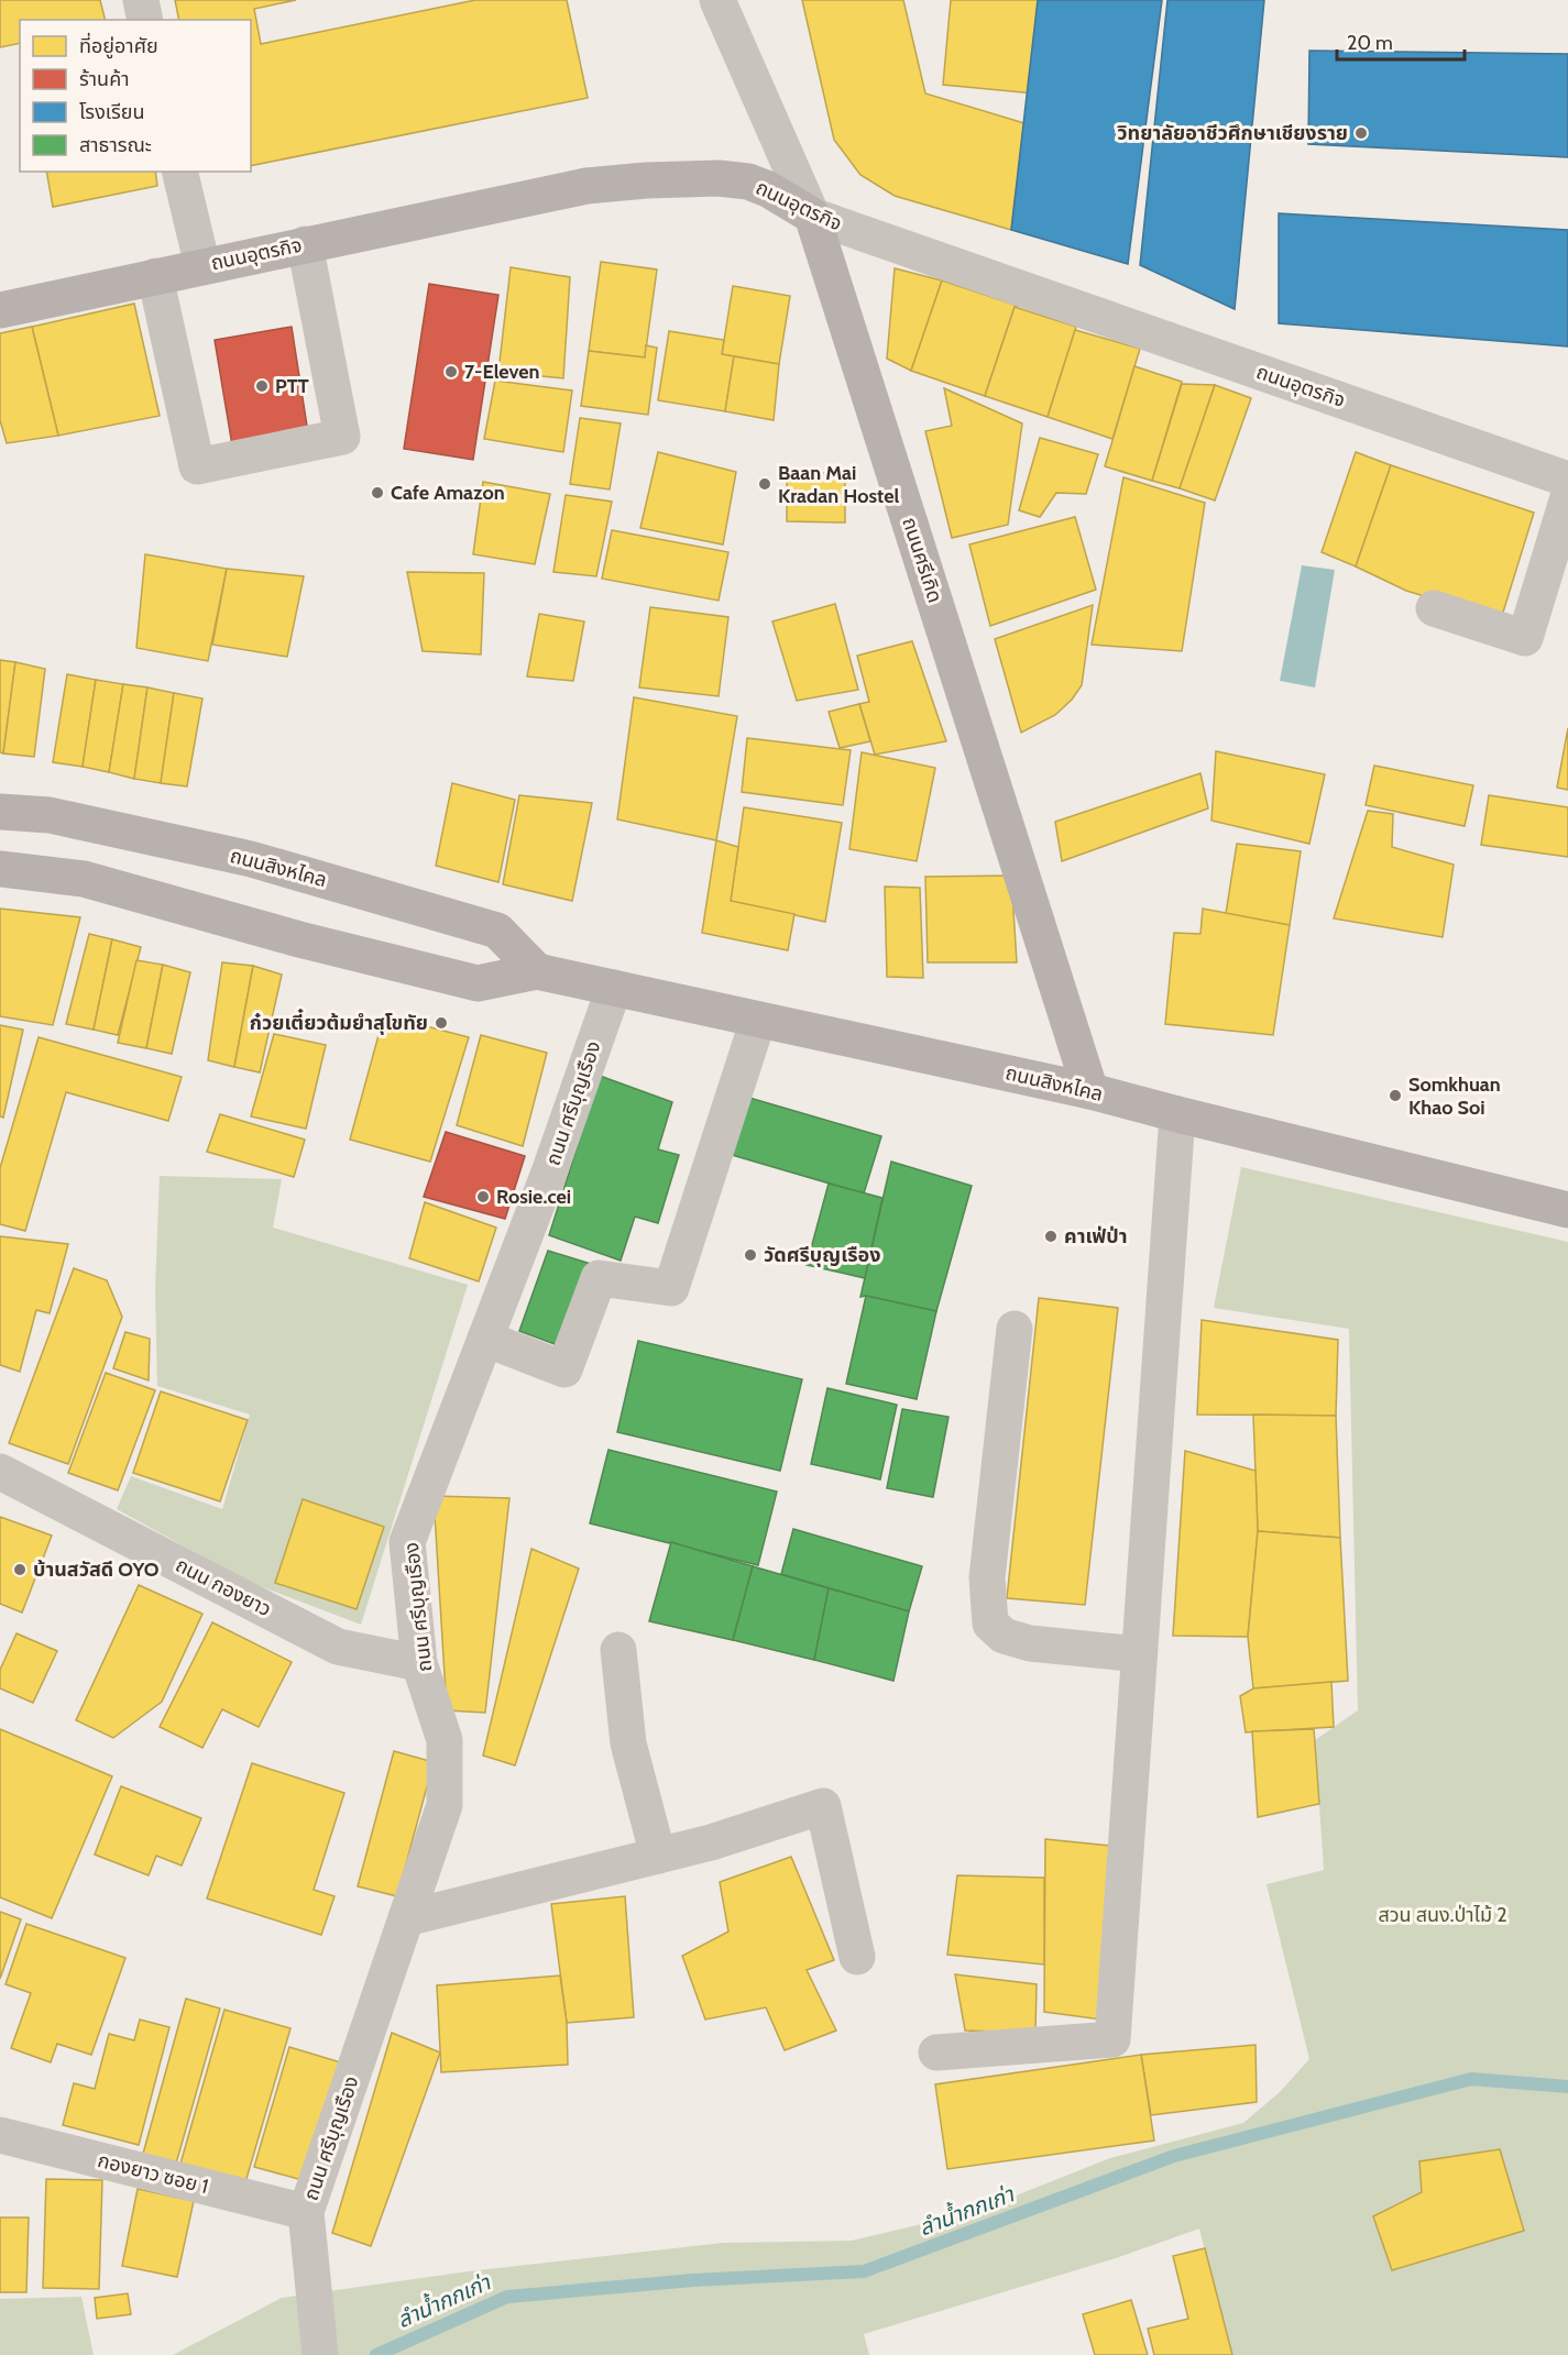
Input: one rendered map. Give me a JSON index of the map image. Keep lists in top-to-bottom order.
{
  "streets": {
    "main road": ["ถนนอุตรกิจ", "ถนนศรีเกิด", "ถนนสิงหไคล"],
    "street": ["ถนน ศรีบุญเรือง", "ถนน กองยาว", "กองยาว ซอย 1"]
  },
  "crossings": [
    ["ถนนอุตรกิจ", "ถนนศรีเกิด"],
    ["ถนนศรีเกิด", "ถนนสิงหไคล"],
    ["ถนนสิงหไคล", "ถนน ศรีบุญเรือง"],
    ["ถนน ศรีบุญเรือง", "ถนน กองยาว"],
    ["ถนน ศรีบุญเรือง", "กองยาว ซอย 1"]
  ],
  "water": ["ลำน้ำกกเก่า"],
  "parks": ["สวน สนง.ป่าไม้ 2"],
  "places": [
    "วิทยาลัยอาชีวศึกษาเชียงราย",
    "7-Eleven",
    "PTT",
    "Baan Mai Kradan Hostel",
    "Cafe Amazon",
    "ก๋วยเตี๋ยวต้มยำสุโขทัย",
    "Somkhuan Khao Soi",
    "Rosie.cei",
    "คาเฟ่ป่า",
    "วัดศรีบุญเรือง",
    "บ้านสวัสดี OYO"
  ],
  "legend": [
    "ที่อยู่อาศัย",
    "ร้านค้า",
    "โรงเรียน",
    "สาธารณะ"
  ],
  "scale_bar": "20 m"
}
